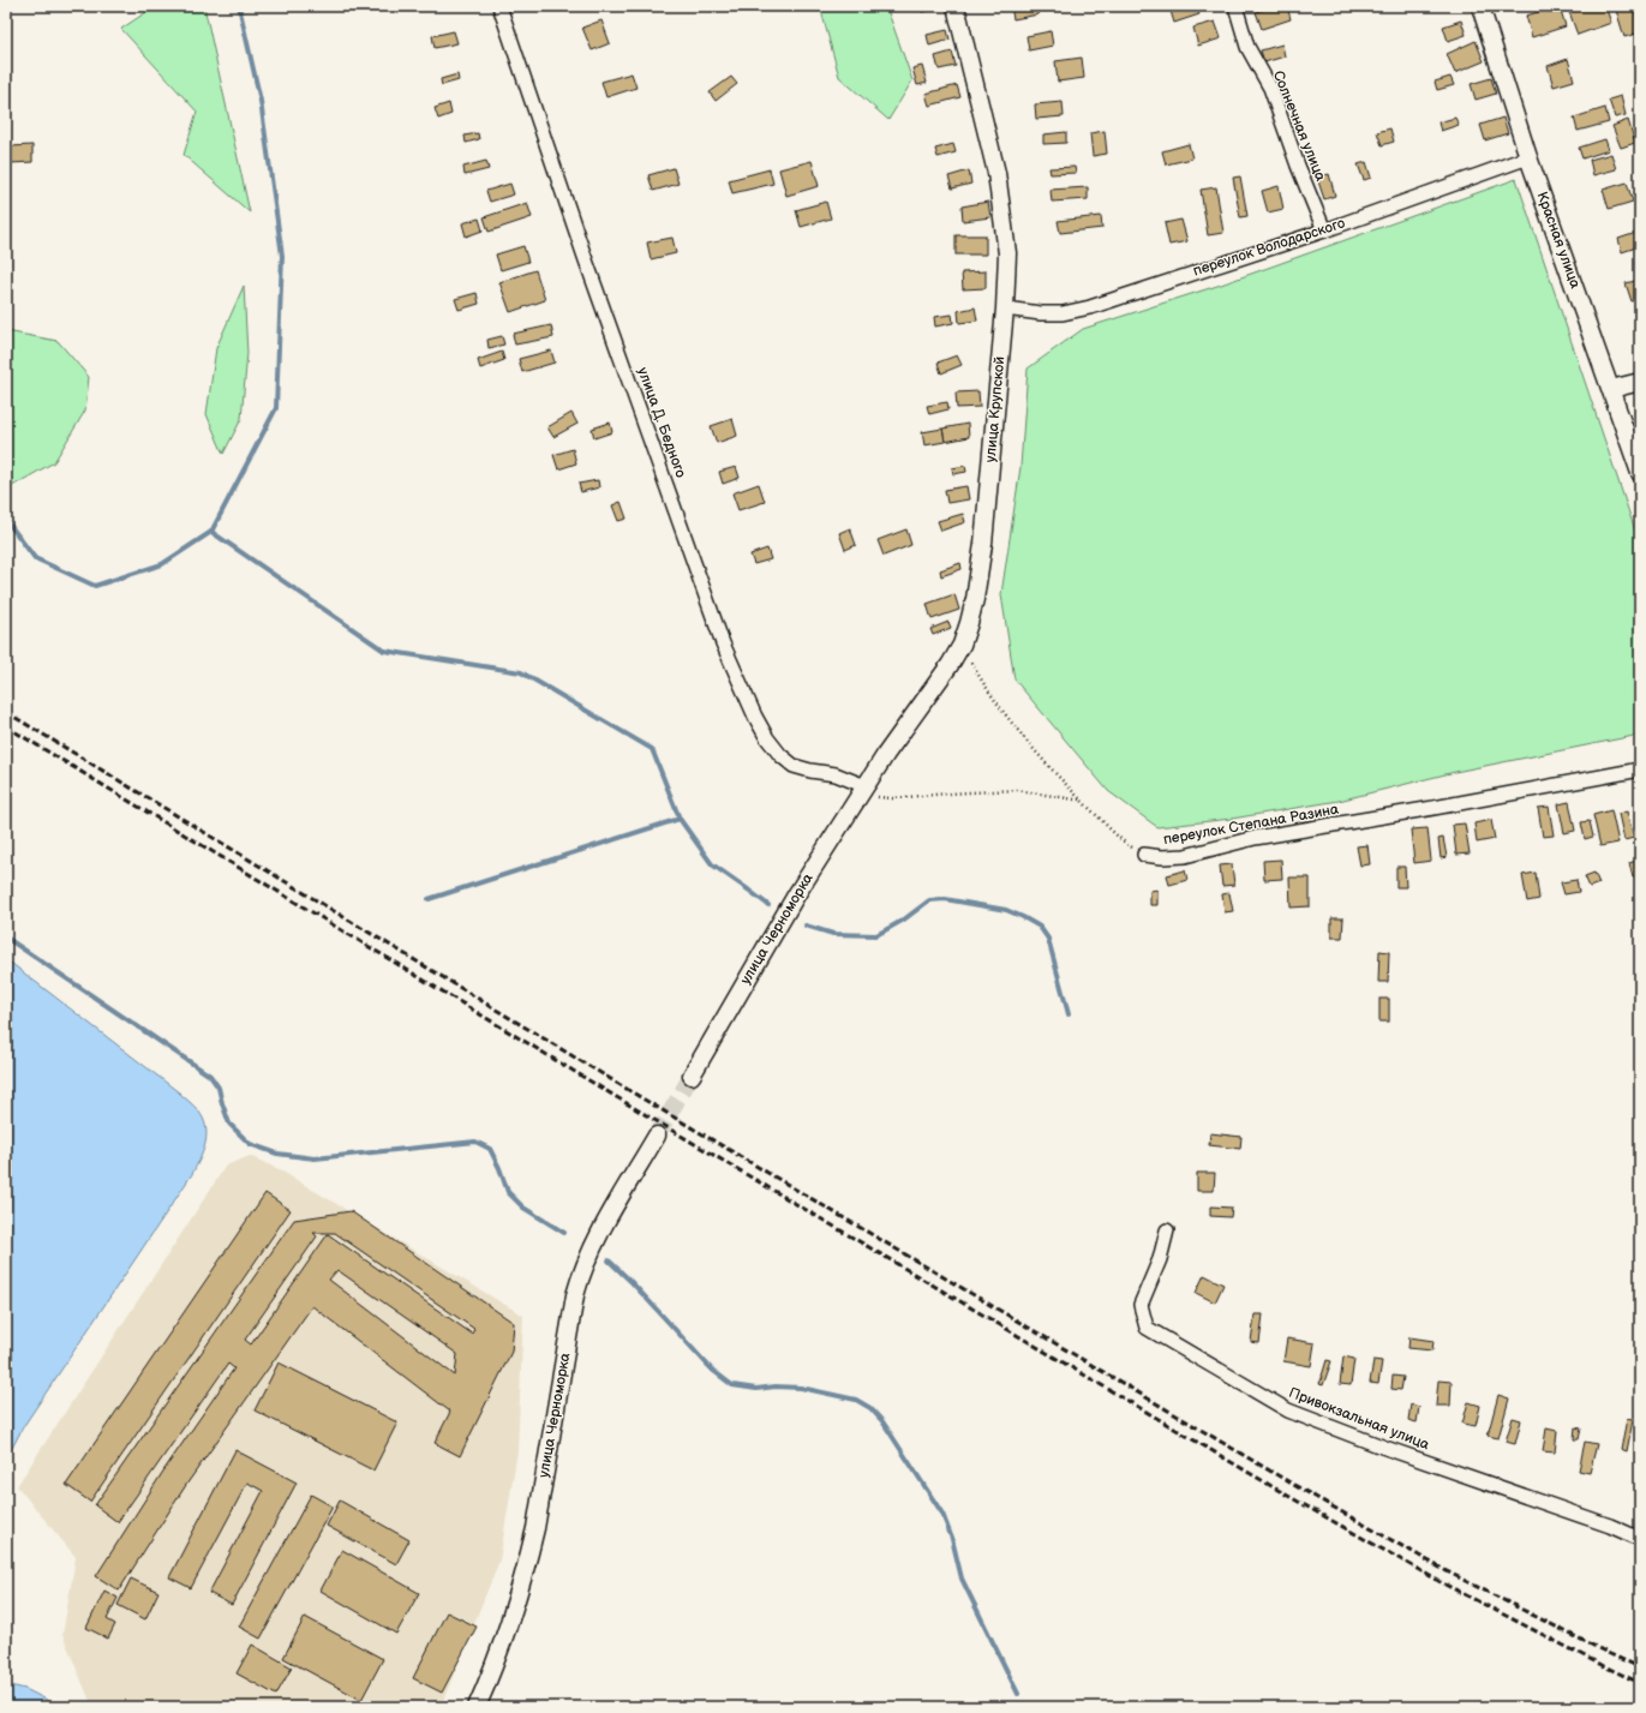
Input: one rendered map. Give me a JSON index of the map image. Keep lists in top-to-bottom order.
{
  "streets": {
    "street": [
      "Солнечная улица",
      "Красная улица",
      "переулок Володарского",
      "улица Крупской",
      "улица Д. Бедного",
      "переулок Степана Разина",
      "улица Черноморка",
      "Привокзальная улица"
    ]
  },
  "crossings": [
    ["Солнечная улица", "переулок Володарского"],
    ["Красная улица", "переулок Володарского"],
    ["переулок Володарского", "улица Крупской"],
    ["улица Крупской", "улица Д. Бедного"],
    ["улица Крупской", "улица Черноморка"],
    ["улица Д. Бедного", "улица Черноморка"]
  ]
}
